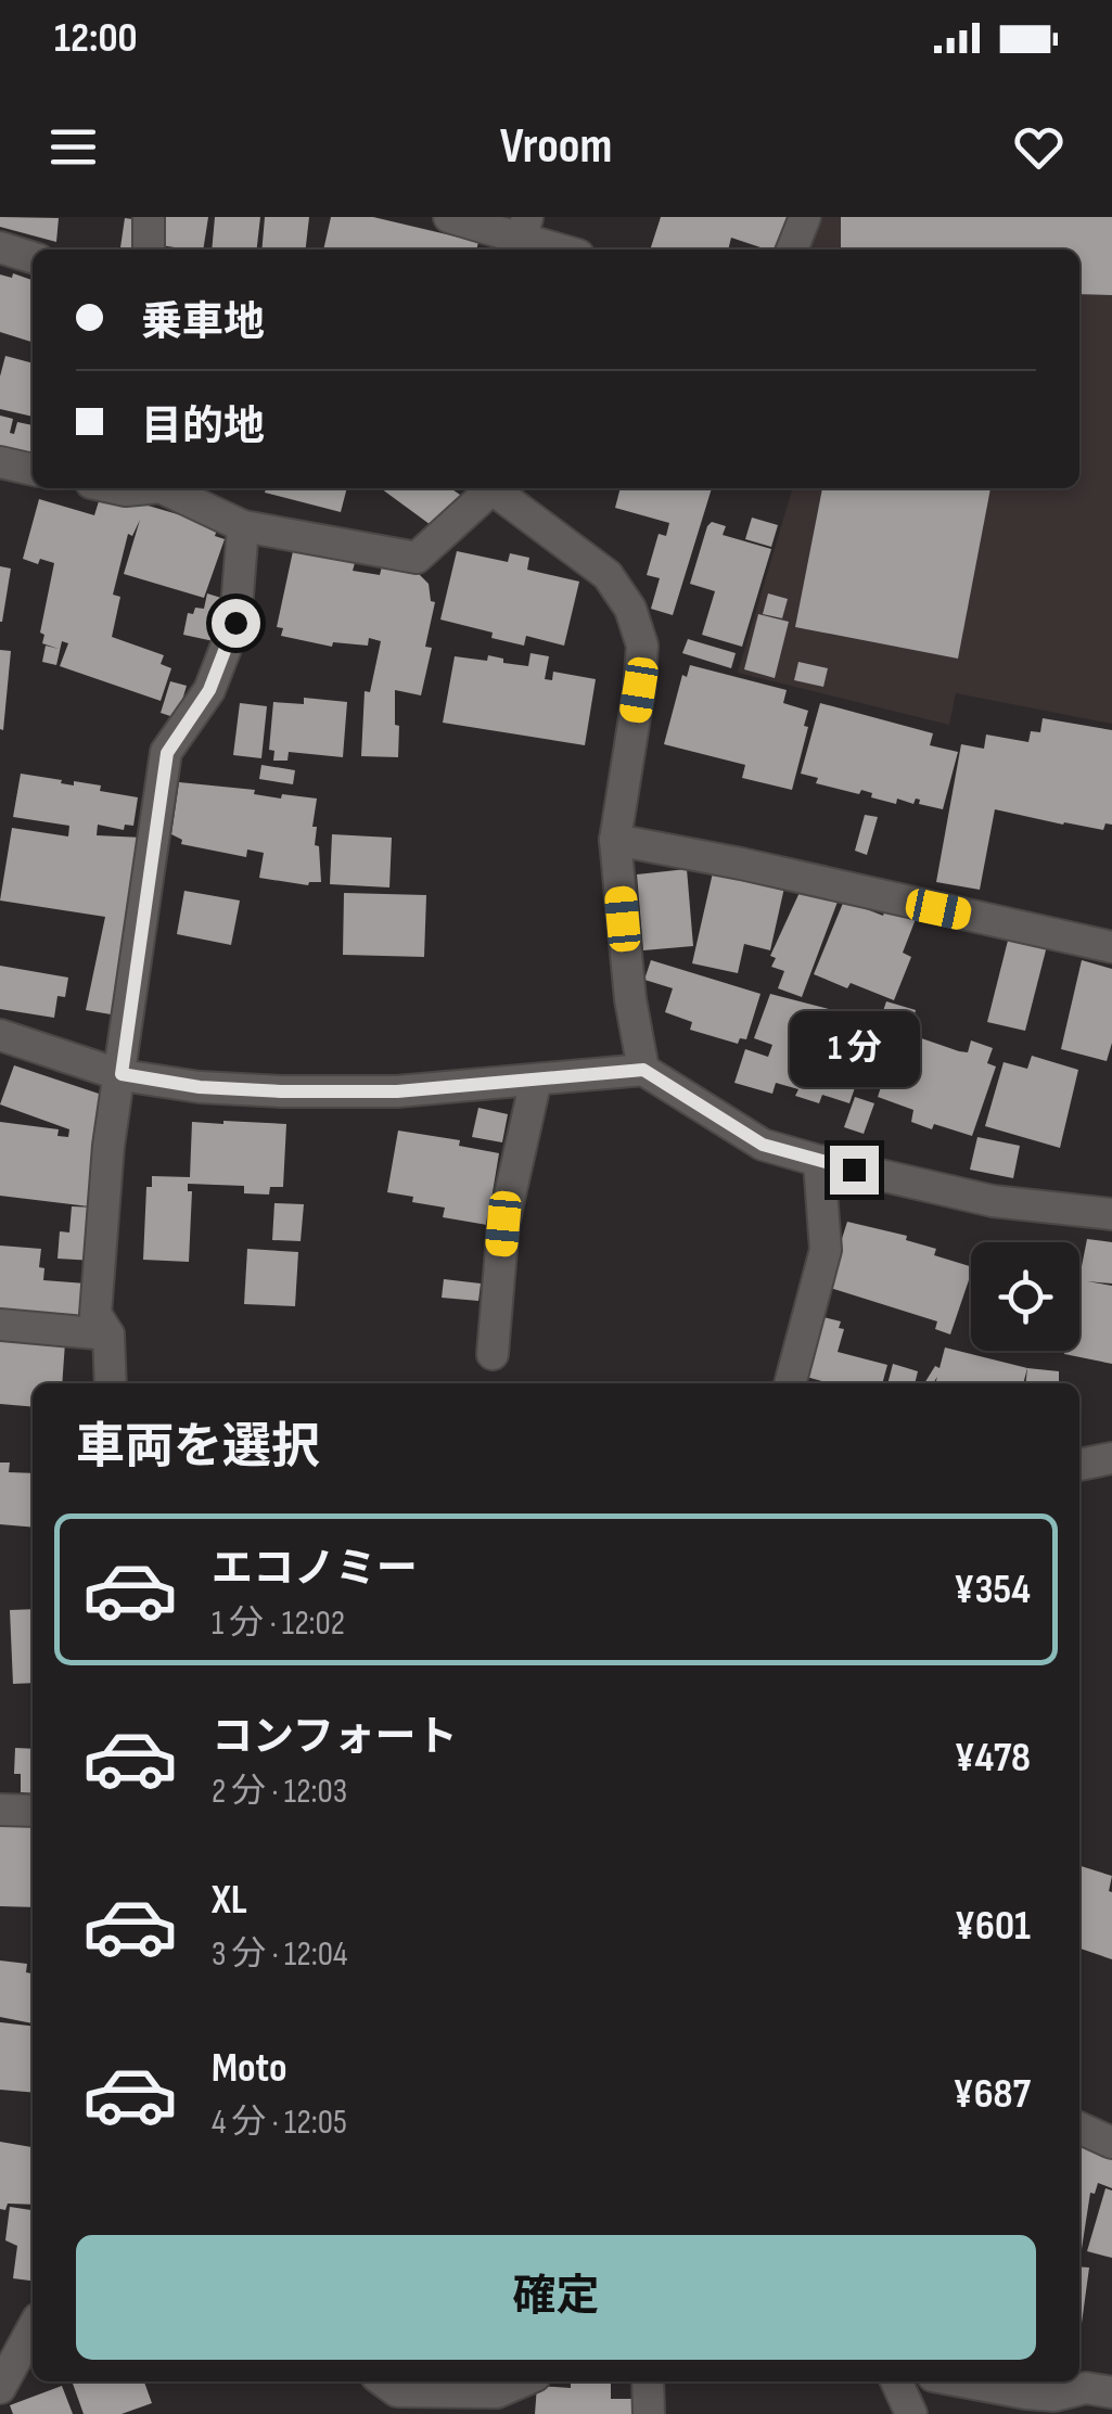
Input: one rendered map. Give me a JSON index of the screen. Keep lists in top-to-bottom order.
{
  "page": {
    "status": "12:00",
    "header": "Vroom",
    "banner": ["乗車地", "目的地"],
    "bubble": "1 分",
    "heading": "車両を選択",
    "list": [
      {
        "name": "エコノミー",
        "note": "1 分 · 12:02",
        "value": "¥354"
      },
      {
        "name": "コンフォート",
        "note": "2 分 · 12:03",
        "value": "¥478"
      },
      {
        "name": "XL",
        "note": "3 分 · 12:04",
        "value": "¥601"
      },
      {
        "name": "Moto",
        "note": "4 分 · 12:05",
        "value": "¥687"
      }
    ],
    "buttons": "確定"
  }
}
